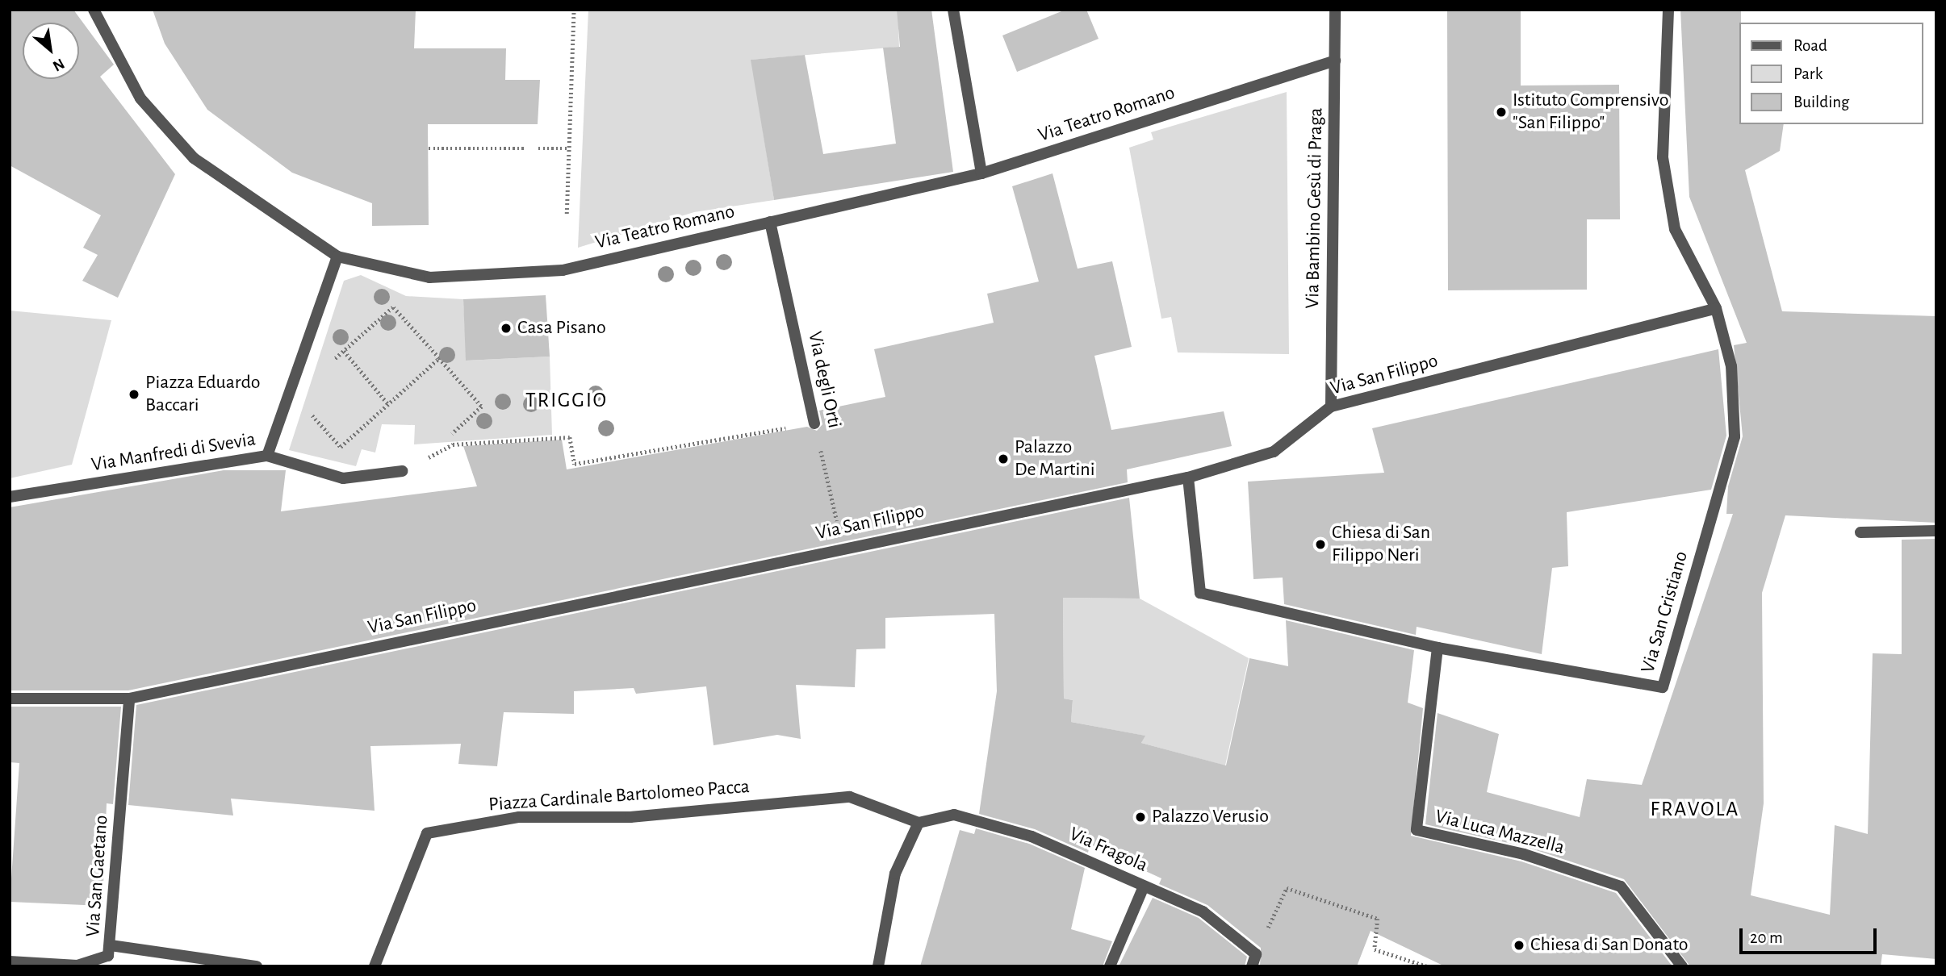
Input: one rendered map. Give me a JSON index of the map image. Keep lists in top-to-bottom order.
{
  "streets": {
    "street": [
      "Via Teatro Romano",
      "Via Bambino Gesù di Praga",
      "Via San Filippo",
      "Via degli Orti",
      "Via Manfredi di Svevia",
      "Via San Cristiano",
      "Piazza Cardinale Bartolomeo Pacca",
      "Via Luca Mazzella",
      "Via Fragola",
      "Via San Gaetano"
    ]
  },
  "crossings": [
    ["Via Teatro Romano", "Via Bambino Gesù di Praga"],
    ["Via Teatro Romano", "Via degli Orti"],
    ["Via Teatro Romano", "Via Manfredi di Svevia"],
    ["Via Bambino Gesù di Praga", "Via San Filippo"],
    ["Via San Filippo", "Via degli Orti"],
    ["Via San Filippo", "Via San Cristiano"],
    ["Via San Filippo", "Via San Gaetano"],
    ["Via San Cristiano", "Via Luca Mazzella"],
    ["Piazza Cardinale Bartolomeo Pacca", "Via Fragola"]
  ],
  "districts": ["TRIGGIO", "FRAVOLA"],
  "places": [
    "Istituto Comprensivo \"San Filippo\"",
    "Casa Pisano",
    "Piazza Eduardo Baccari",
    "Palazzo De Martini",
    "Chiesa di San Filippo Neri",
    "Palazzo Verusio",
    "Chiesa di San Donato"
  ],
  "legend": ["Road", "Park", "Building"],
  "scale_bar": "20 m",
  "north": "bottom right"
}
